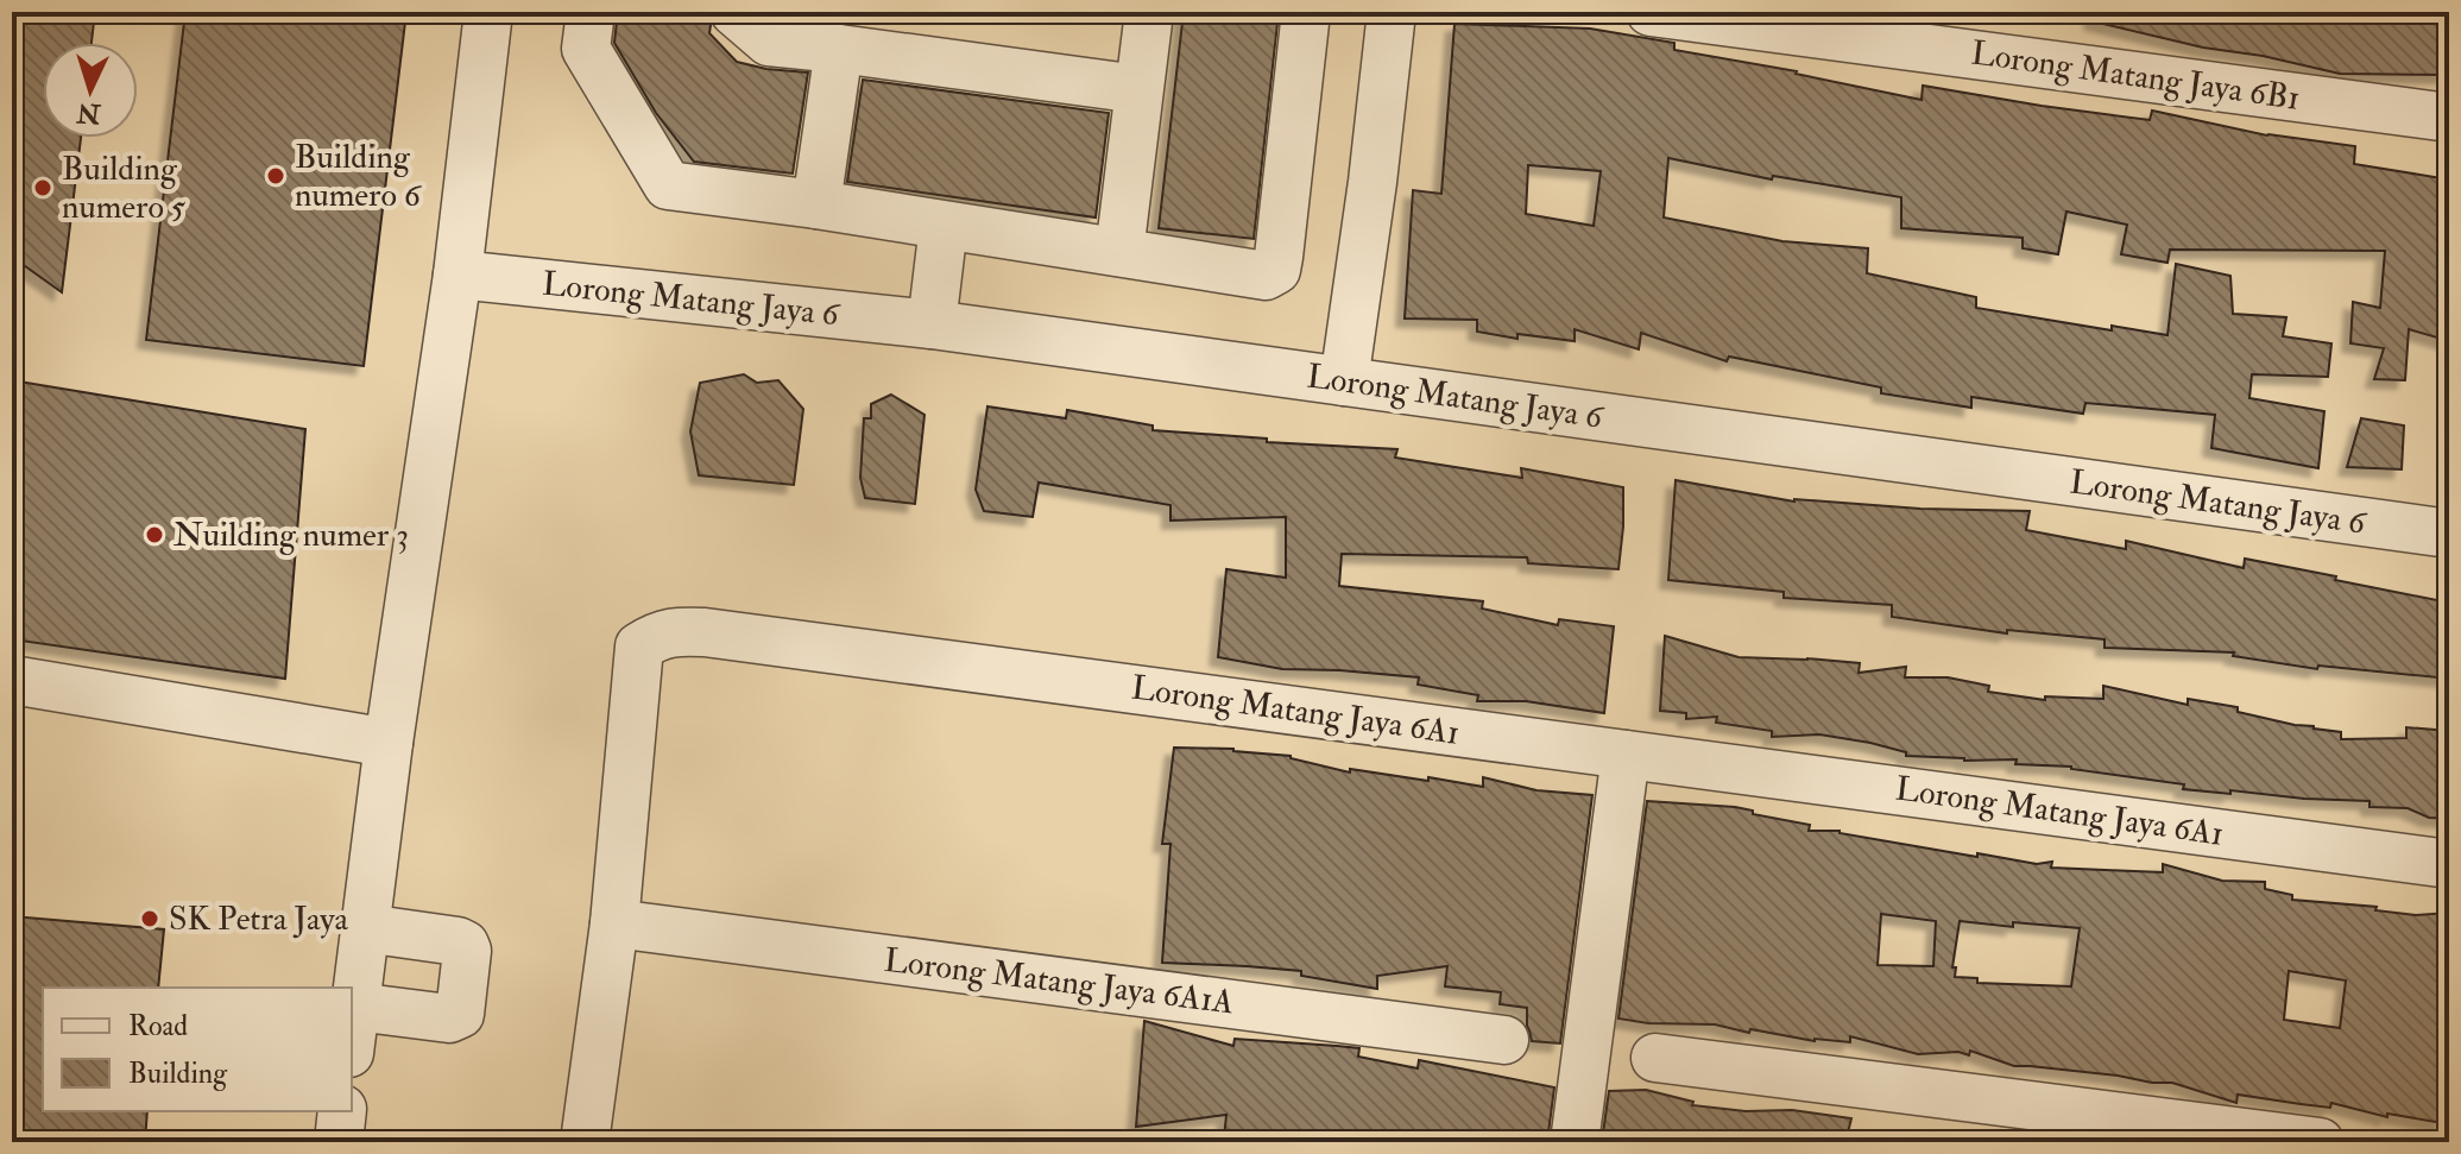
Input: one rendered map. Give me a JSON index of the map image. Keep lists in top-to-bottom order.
{
  "streets": {
    "street": [
      "Lorong Matang Jaya 6B1",
      "Lorong Matang Jaya 6",
      "Lorong Matang Jaya 6A1",
      "Lorong Matang Jaya 6A1A"
    ]
  },
  "crossings": [
    ["Lorong Matang Jaya 6A1", "Lorong Matang Jaya 6A1A"]
  ],
  "places": [
    "Building numero 6",
    "Building numero 5",
    "Nuilding numer 3",
    "SK Petra Jaya"
  ],
  "legend": ["Road", "Building"],
  "north": "bottom"
}
